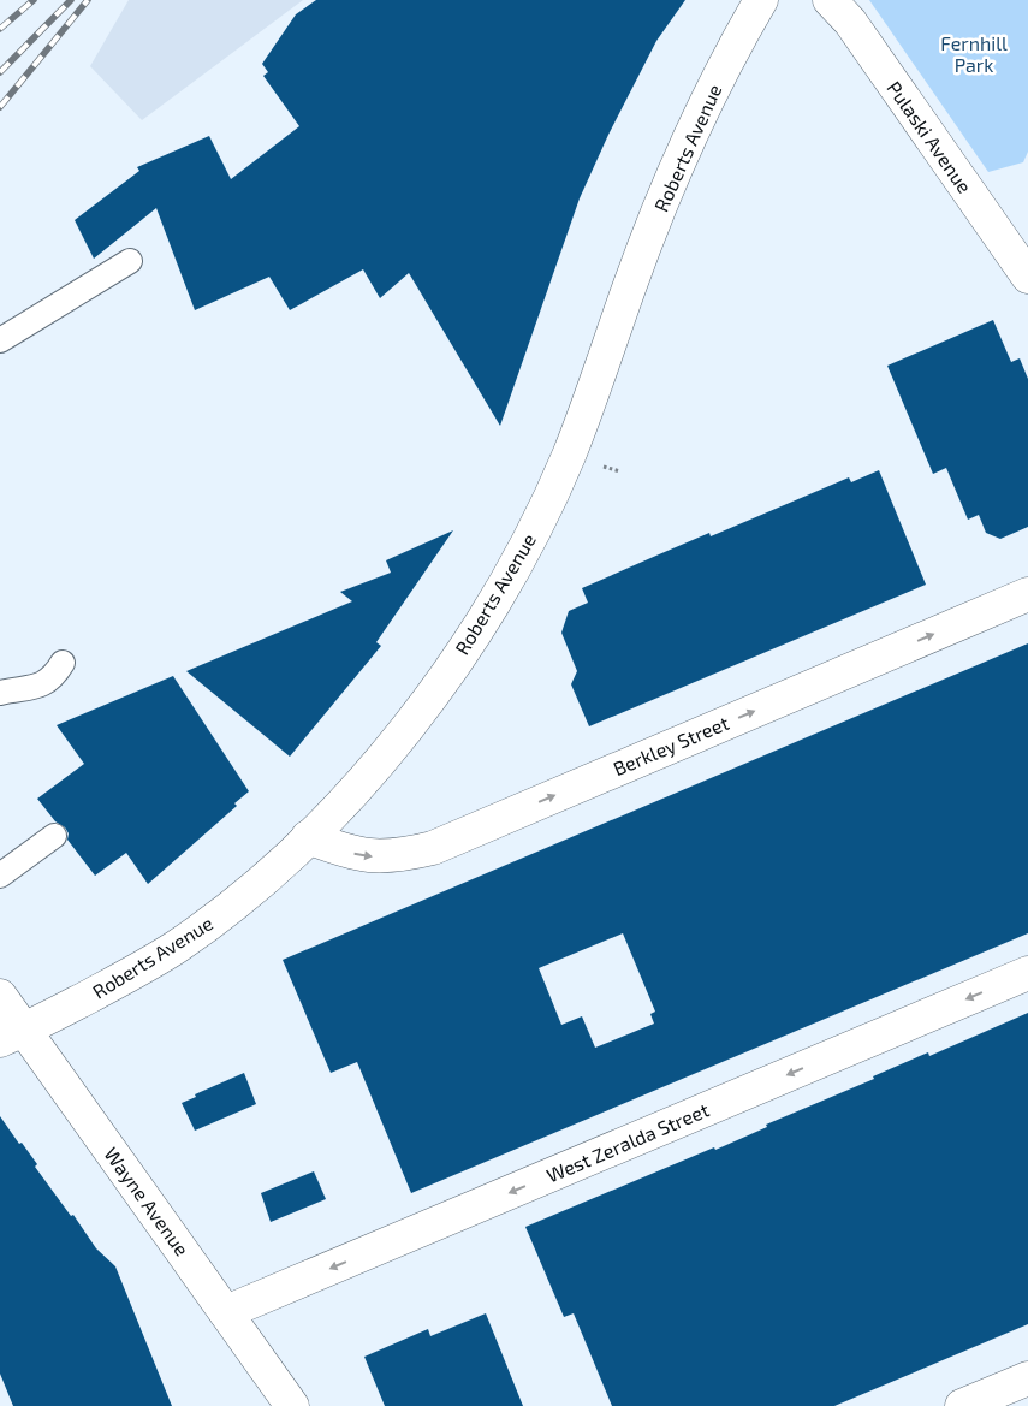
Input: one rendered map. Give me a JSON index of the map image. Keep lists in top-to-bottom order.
{
  "streets": {
    "main road": [
      "Pulaski Avenue",
      "Roberts Avenue",
      "Berkley Street",
      "West Zeralda Street",
      "Wayne Avenue"
    ]
  },
  "crossings": [
    ["Roberts Avenue", "Berkley Street"],
    ["Roberts Avenue", "Wayne Avenue"],
    ["West Zeralda Street", "Wayne Avenue"]
  ],
  "one_way": ["Berkley Street", "West Zeralda Street"],
  "parks": ["Fernhill Park"]
}
